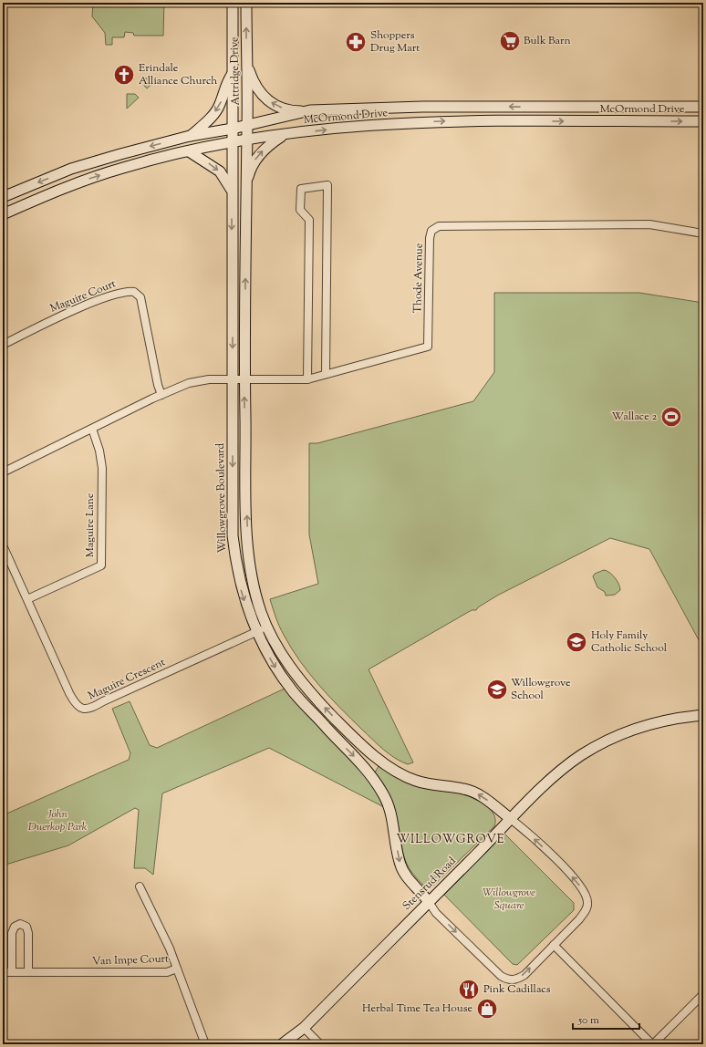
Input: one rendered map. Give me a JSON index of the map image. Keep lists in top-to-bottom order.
{
  "streets": {
    "street": [
      "Attridge Drive",
      "McOrmond Drive",
      "Thode Avenue",
      "Maguire Court",
      "Willowgrove Boulevard",
      "Maguire Lane",
      "Maguire Crescent",
      "Stensrud Road",
      "Van Impe Court"
    ]
  },
  "crossings": [
    ["Attridge Drive", "McOrmond Drive"],
    ["Attridge Drive", "Willowgrove Boulevard"],
    ["McOrmond Drive", "Willowgrove Boulevard"],
    ["Willowgrove Boulevard", "Maguire Crescent"],
    ["Willowgrove Boulevard", "Stensrud Road"],
    ["Maguire Lane", "Maguire Crescent"]
  ],
  "districts": ["WILLOWGROVE"],
  "parks": ["John Duerkop Park", "Willowgrove Square"],
  "places": {
    "supermarket": ["Bulk Barn"],
    "pharmacy": ["Shoppers Drug Mart"],
    "church": ["Erindale Alliance Church"],
    "sports": ["Wallace 2"],
    "school or university": ["Holy Family Catholic School", "Willowgrove School"],
    "restaurant": ["Pink Cadillacs"],
    "shop": ["Herbal Time Tea House"]
  },
  "scale_bar": "50 m"
}
